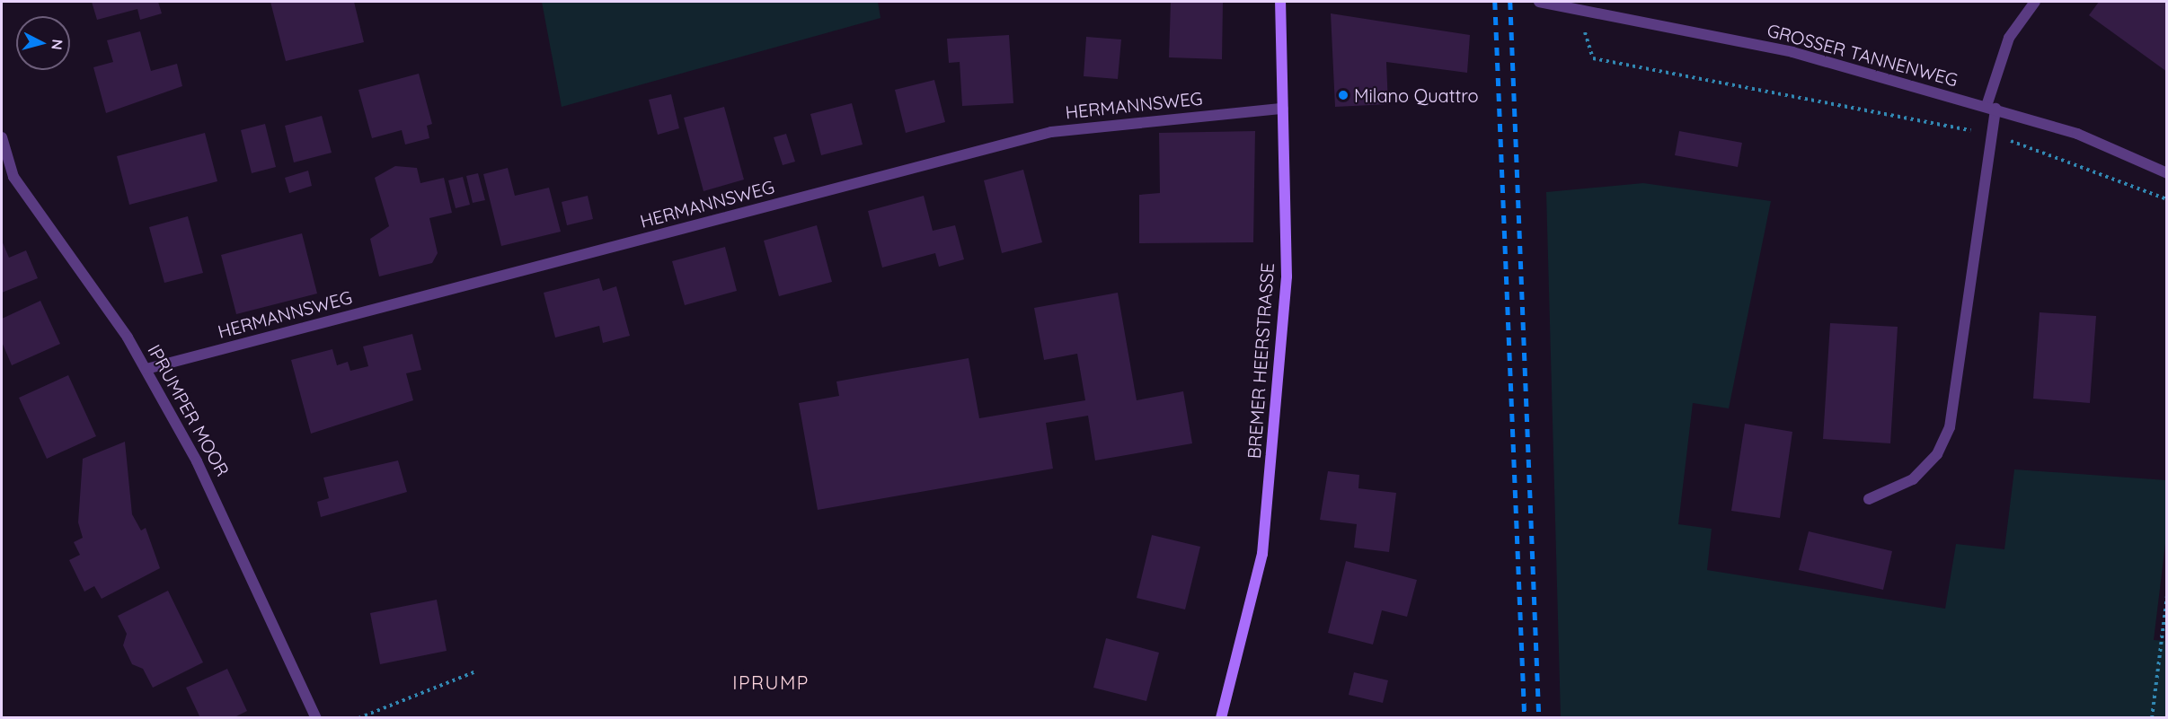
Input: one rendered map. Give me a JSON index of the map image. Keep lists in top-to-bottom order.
{
  "streets": {
    "main road": ["BREMER HEERSTRASSE"],
    "street": ["GROSSER TANNENWEG", "HERMANNSWEG", "IPRUMPER MOOR"]
  },
  "crossings": [
    ["HERMANNSWEG", "BREMER HEERSTRASSE"],
    ["HERMANNSWEG", "IPRUMPER MOOR"]
  ],
  "districts": ["IPRUMP"],
  "places": ["Milano Quattro"],
  "north": "right"
}
